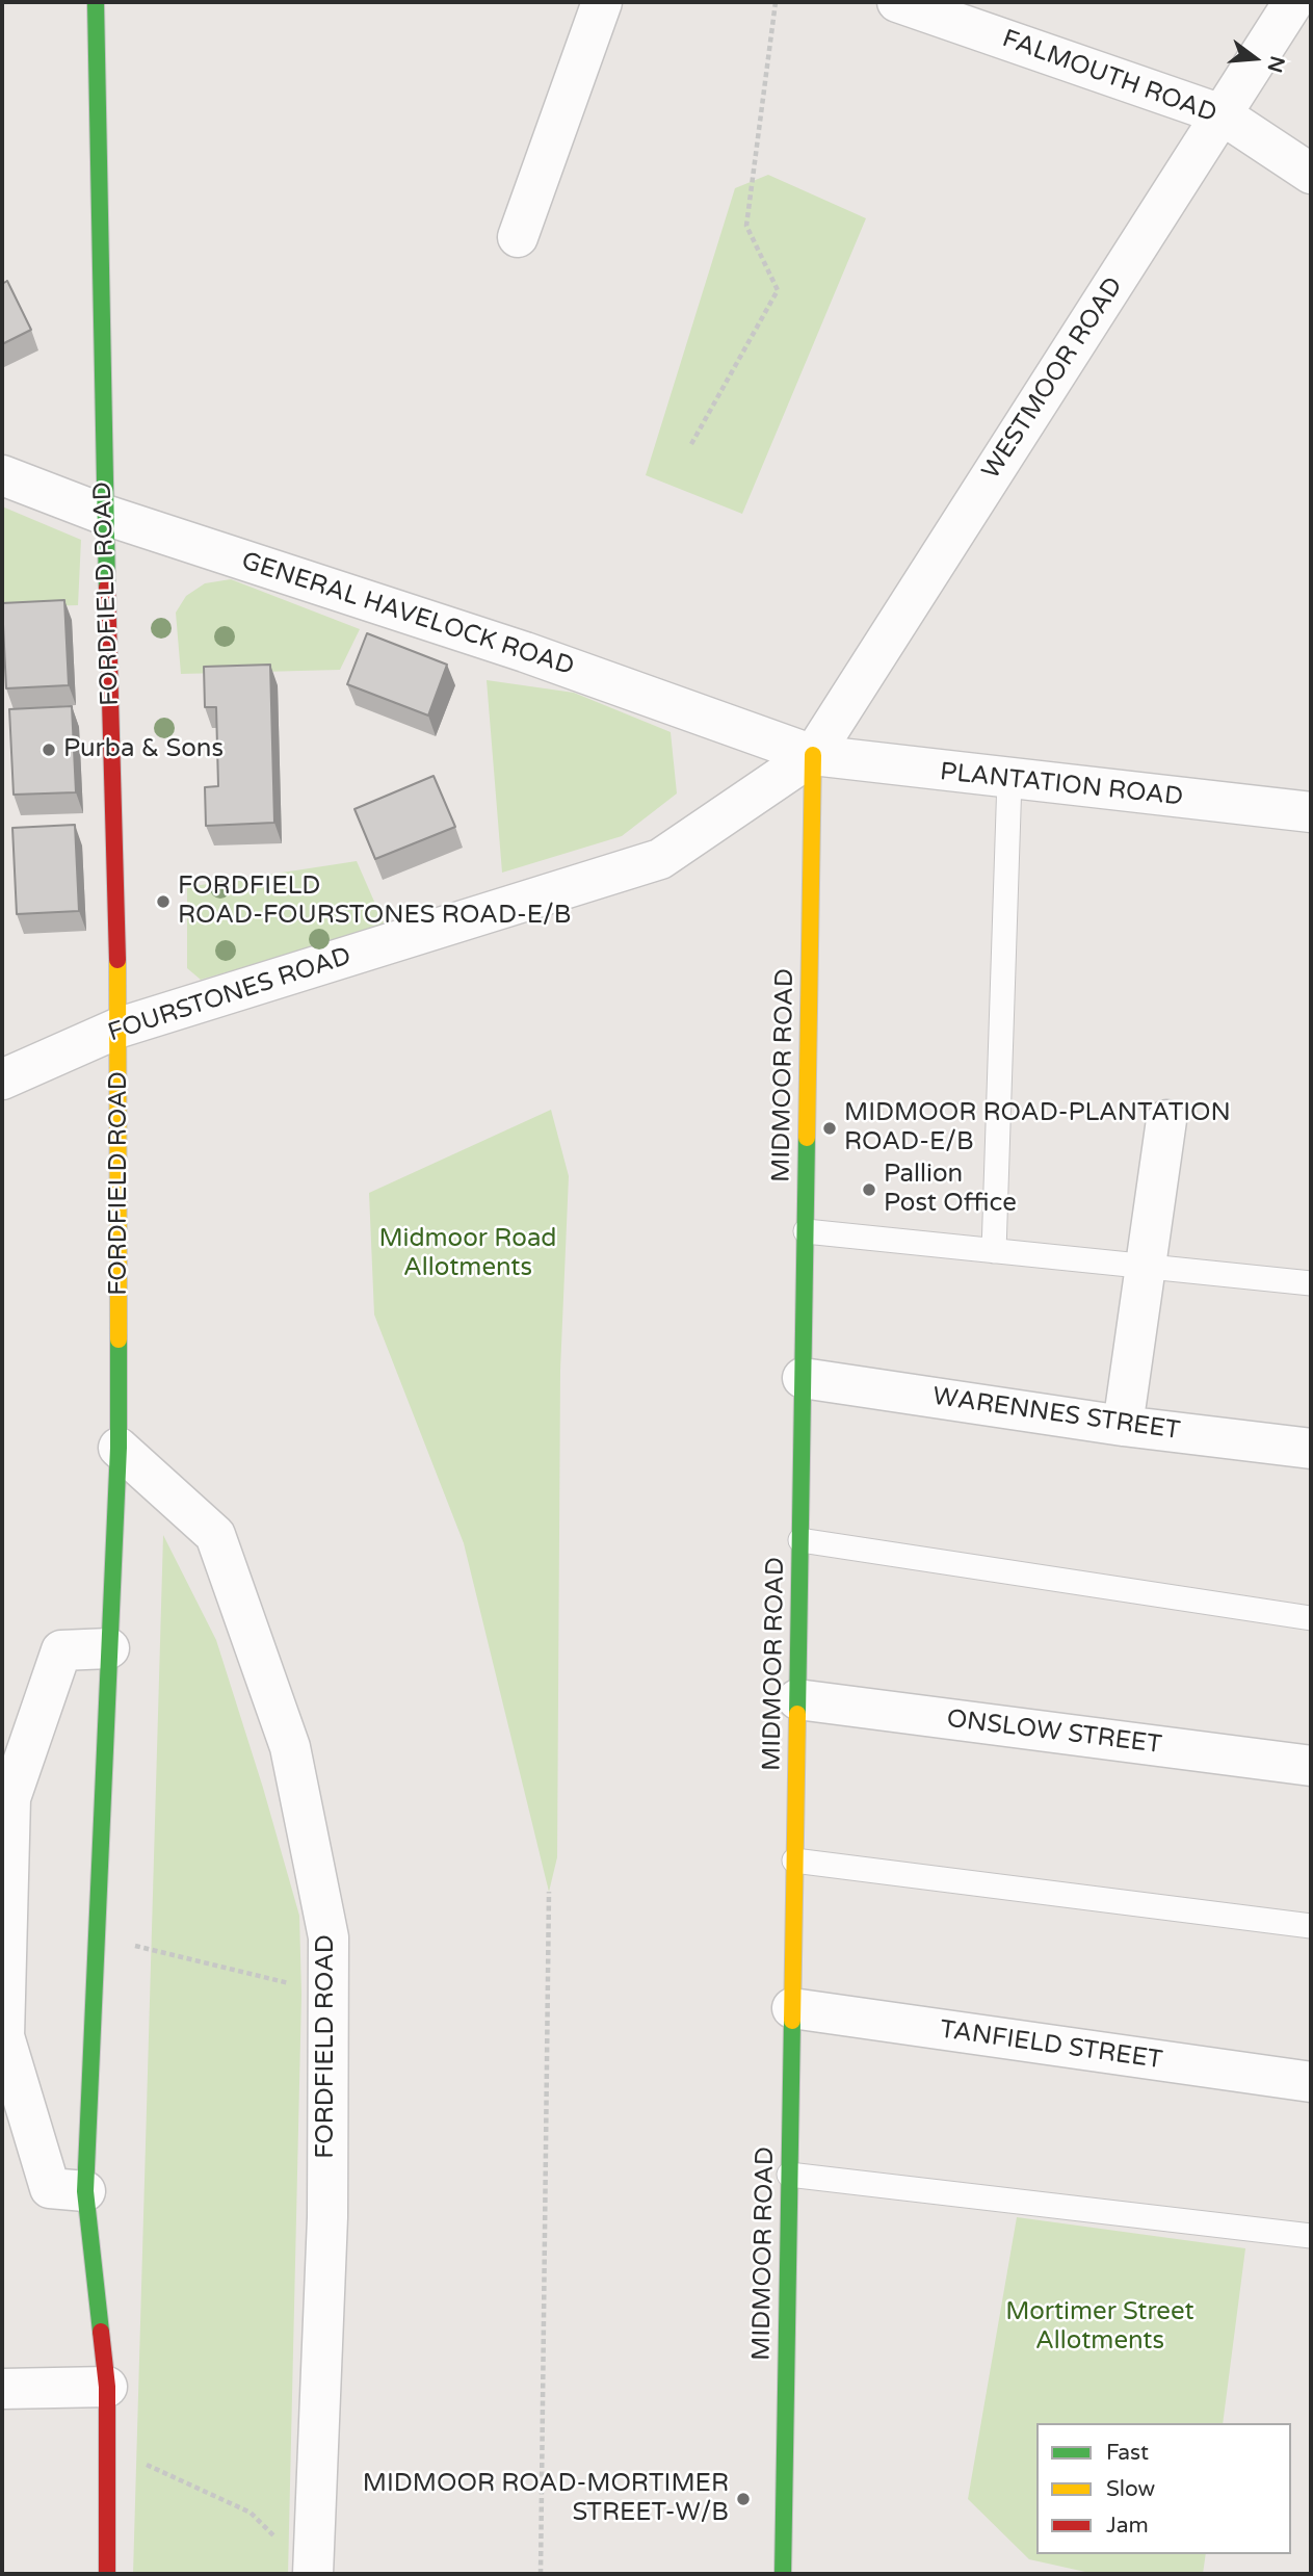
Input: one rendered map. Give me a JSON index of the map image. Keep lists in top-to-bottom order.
{
  "streets": {
    "street": [
      "FALMOUTH ROAD",
      "WESTMOOR ROAD",
      "FORDFIELD ROAD",
      "GENERAL HAVELOCK ROAD",
      "PLANTATION ROAD",
      "FOURSTONES ROAD",
      "MIDMOOR ROAD",
      "WARENNES STREET",
      "ONSLOW STREET",
      "TANFIELD STREET"
    ]
  },
  "crossings": [
    ["FALMOUTH ROAD", "WESTMOOR ROAD"],
    ["WESTMOOR ROAD", "GENERAL HAVELOCK ROAD"],
    ["WESTMOOR ROAD", "PLANTATION ROAD"],
    ["WESTMOOR ROAD", "FOURSTONES ROAD"],
    ["WESTMOOR ROAD", "MIDMOOR ROAD"],
    ["FORDFIELD ROAD", "GENERAL HAVELOCK ROAD"],
    ["FORDFIELD ROAD", "FOURSTONES ROAD"],
    ["GENERAL HAVELOCK ROAD", "PLANTATION ROAD"],
    ["GENERAL HAVELOCK ROAD", "FOURSTONES ROAD"],
    ["GENERAL HAVELOCK ROAD", "MIDMOOR ROAD"],
    ["PLANTATION ROAD", "FOURSTONES ROAD"],
    ["PLANTATION ROAD", "MIDMOOR ROAD"],
    ["FOURSTONES ROAD", "MIDMOOR ROAD"],
    ["MIDMOOR ROAD", "WARENNES STREET"],
    ["MIDMOOR ROAD", "ONSLOW STREET"],
    ["MIDMOOR ROAD", "TANFIELD STREET"]
  ],
  "parks": ["Midmoor Road Allotments", "Mortimer Street Allotments"],
  "places": [
    "Purba & Sons",
    "FORDFIELD ROAD-FOURSTONES ROAD-E/B",
    "MIDMOOR ROAD-PLANTATION ROAD-E/B",
    "Pallion Post Office",
    "MIDMOOR ROAD-MORTIMER STREET-W/B"
  ],
  "legend": ["Fast", "Slow", "Jam"],
  "north": "right"
}
